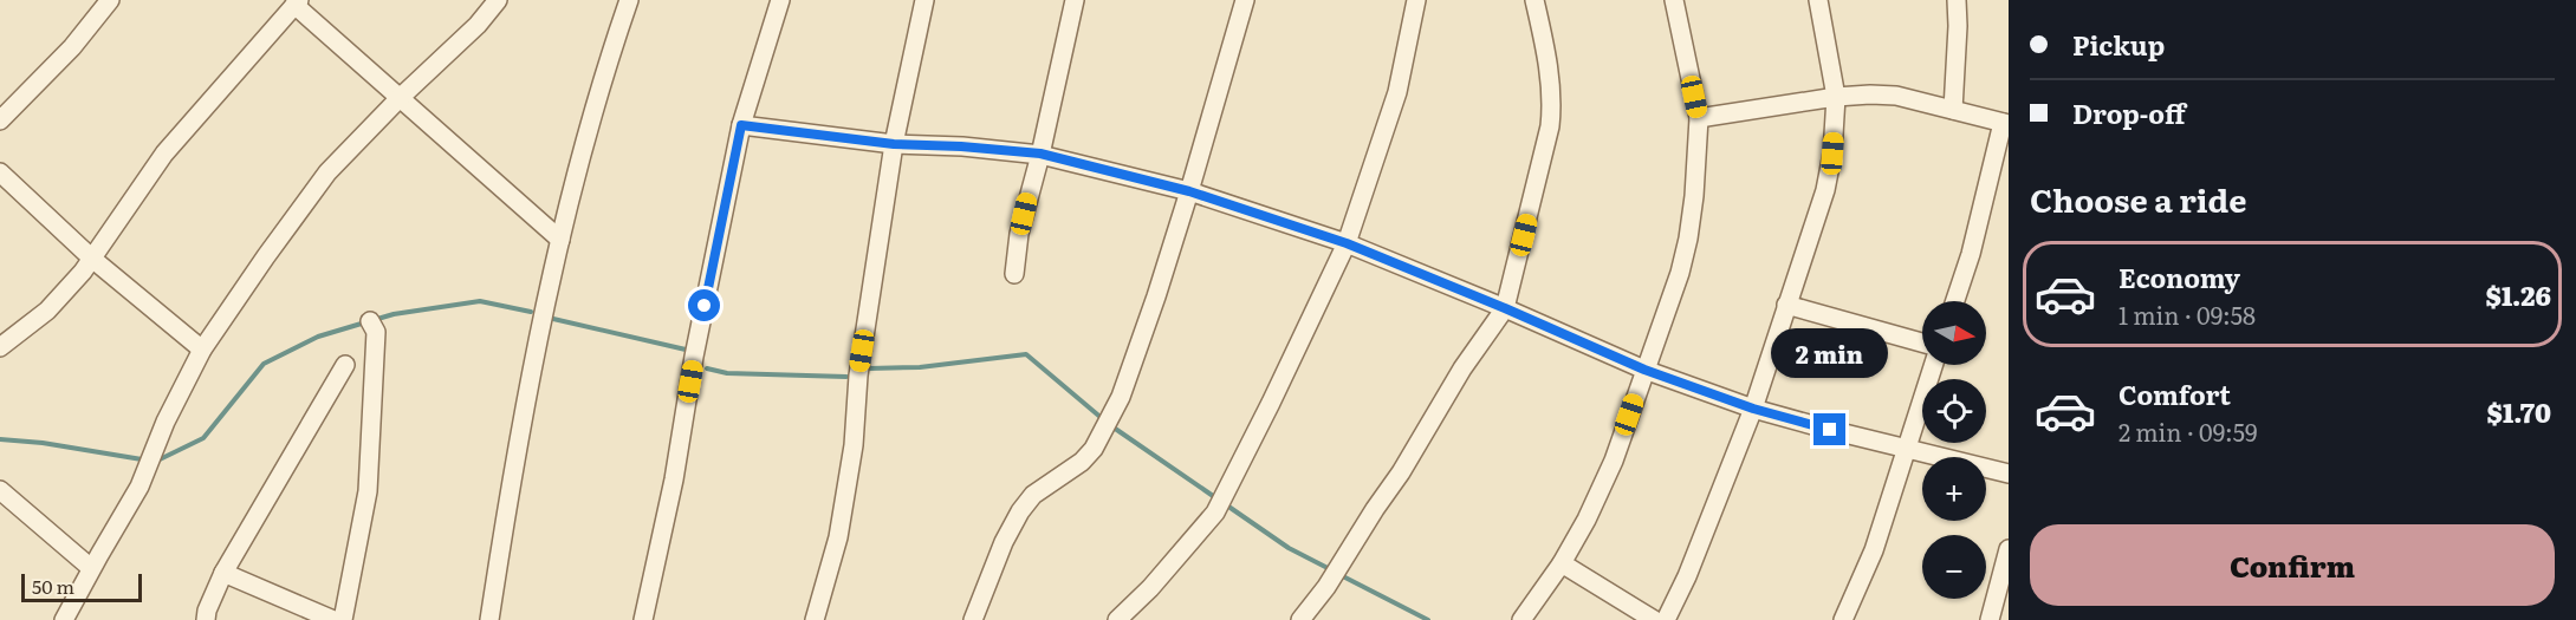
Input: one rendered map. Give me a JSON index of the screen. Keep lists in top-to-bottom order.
{
  "scale_bar": "50 m",
  "north": "right",
  "page": {
    "banner": ["Pickup", "Drop-off"],
    "heading": "Choose a ride",
    "list": [
      {
        "name": "Economy",
        "note": "1 min · 09:58",
        "value": "$1.26"
      },
      {
        "name": "Comfort",
        "note": "2 min · 09:59",
        "value": "$1.70"
      }
    ],
    "map_buttons": ["+", "−"],
    "bubble": "2 min",
    "buttons": "Confirm",
    "scale": "50 m"
  }
}
